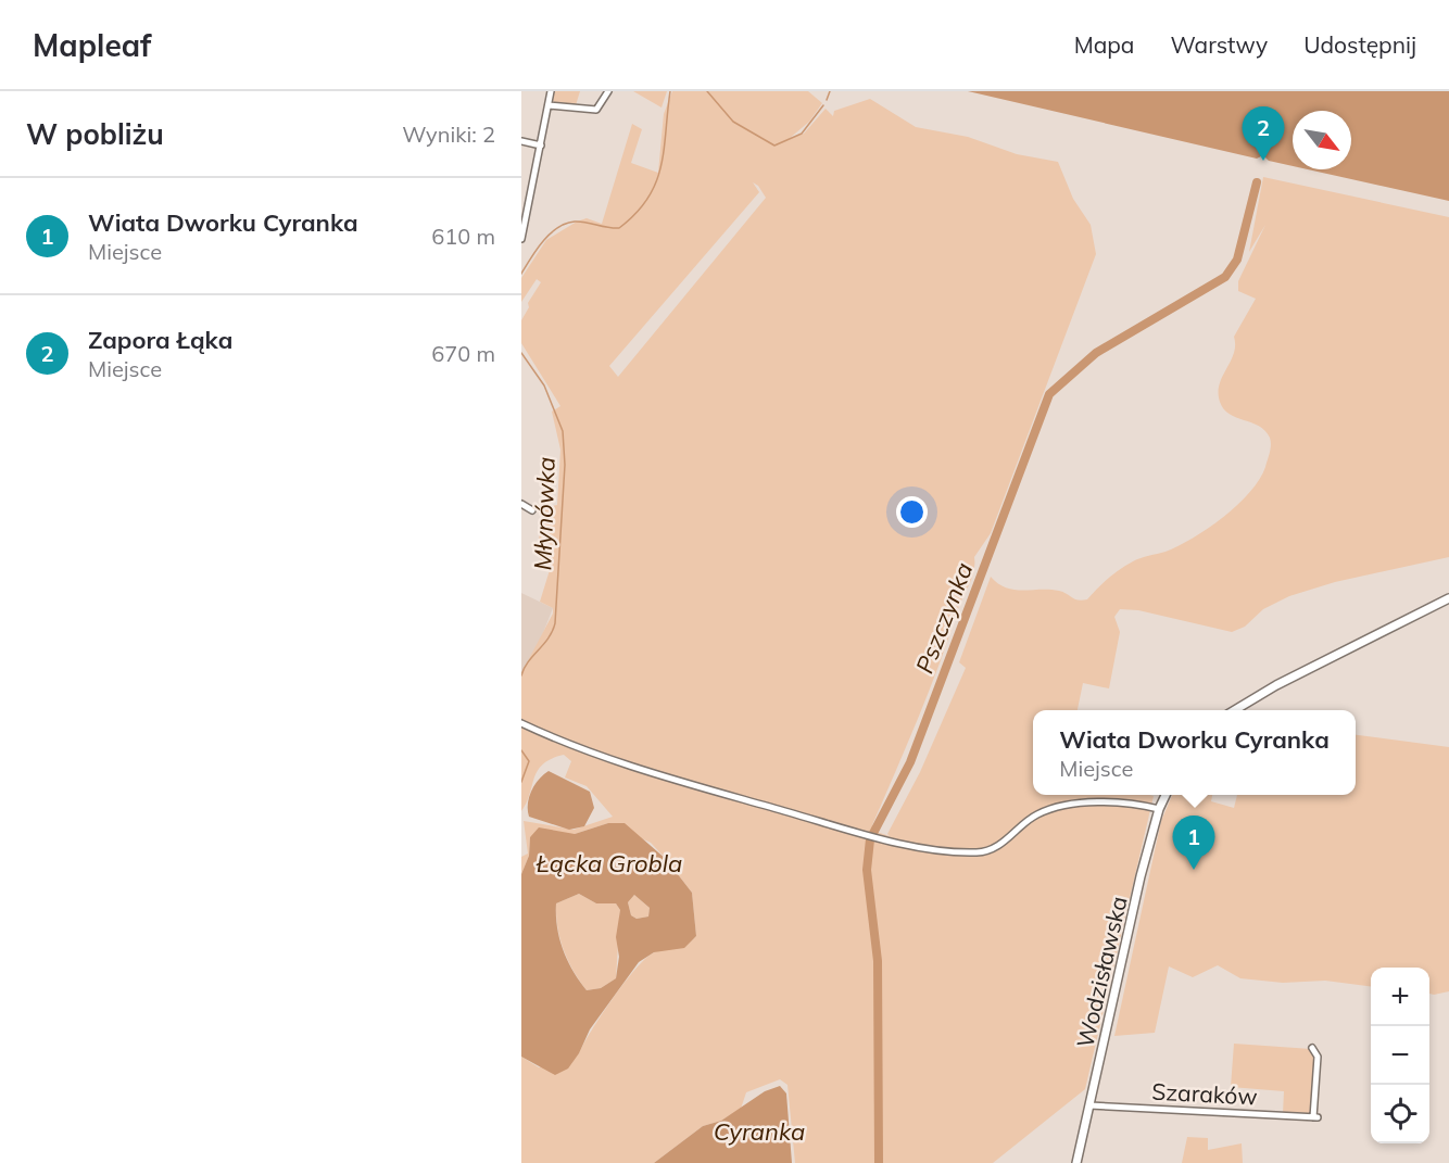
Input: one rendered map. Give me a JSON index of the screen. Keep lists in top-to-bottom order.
{
  "streets": {
    "main road": ["Wodzisławska"],
    "street": ["Szaraków"]
  },
  "crossings": [
    ["Wodzisławska", "Szaraków"]
  ],
  "water": [
    "Młynówka",
    "Pszczynka",
    "Łącka Grobla",
    "Cyranka"
  ],
  "north": "bottom right",
  "page": {
    "header": "Mapleaf",
    "nav": ["Mapa", "Warstwy", "Udostępnij"],
    "heading": ["W pobliżu", "Wyniki: 2"],
    "pins": ["2", "1"],
    "list": [
      {
        "mark": "1",
        "name": "Wiata Dworku Cyranka",
        "note": "Miejsce",
        "value": "610 m"
      },
      {
        "mark": "2",
        "name": "Zapora Łąka",
        "note": "Miejsce",
        "value": "670 m"
      }
    ],
    "popup": ["Wiata Dworku Cyranka", "Miejsce"],
    "map_buttons": ["+", "−"]
  }
}
